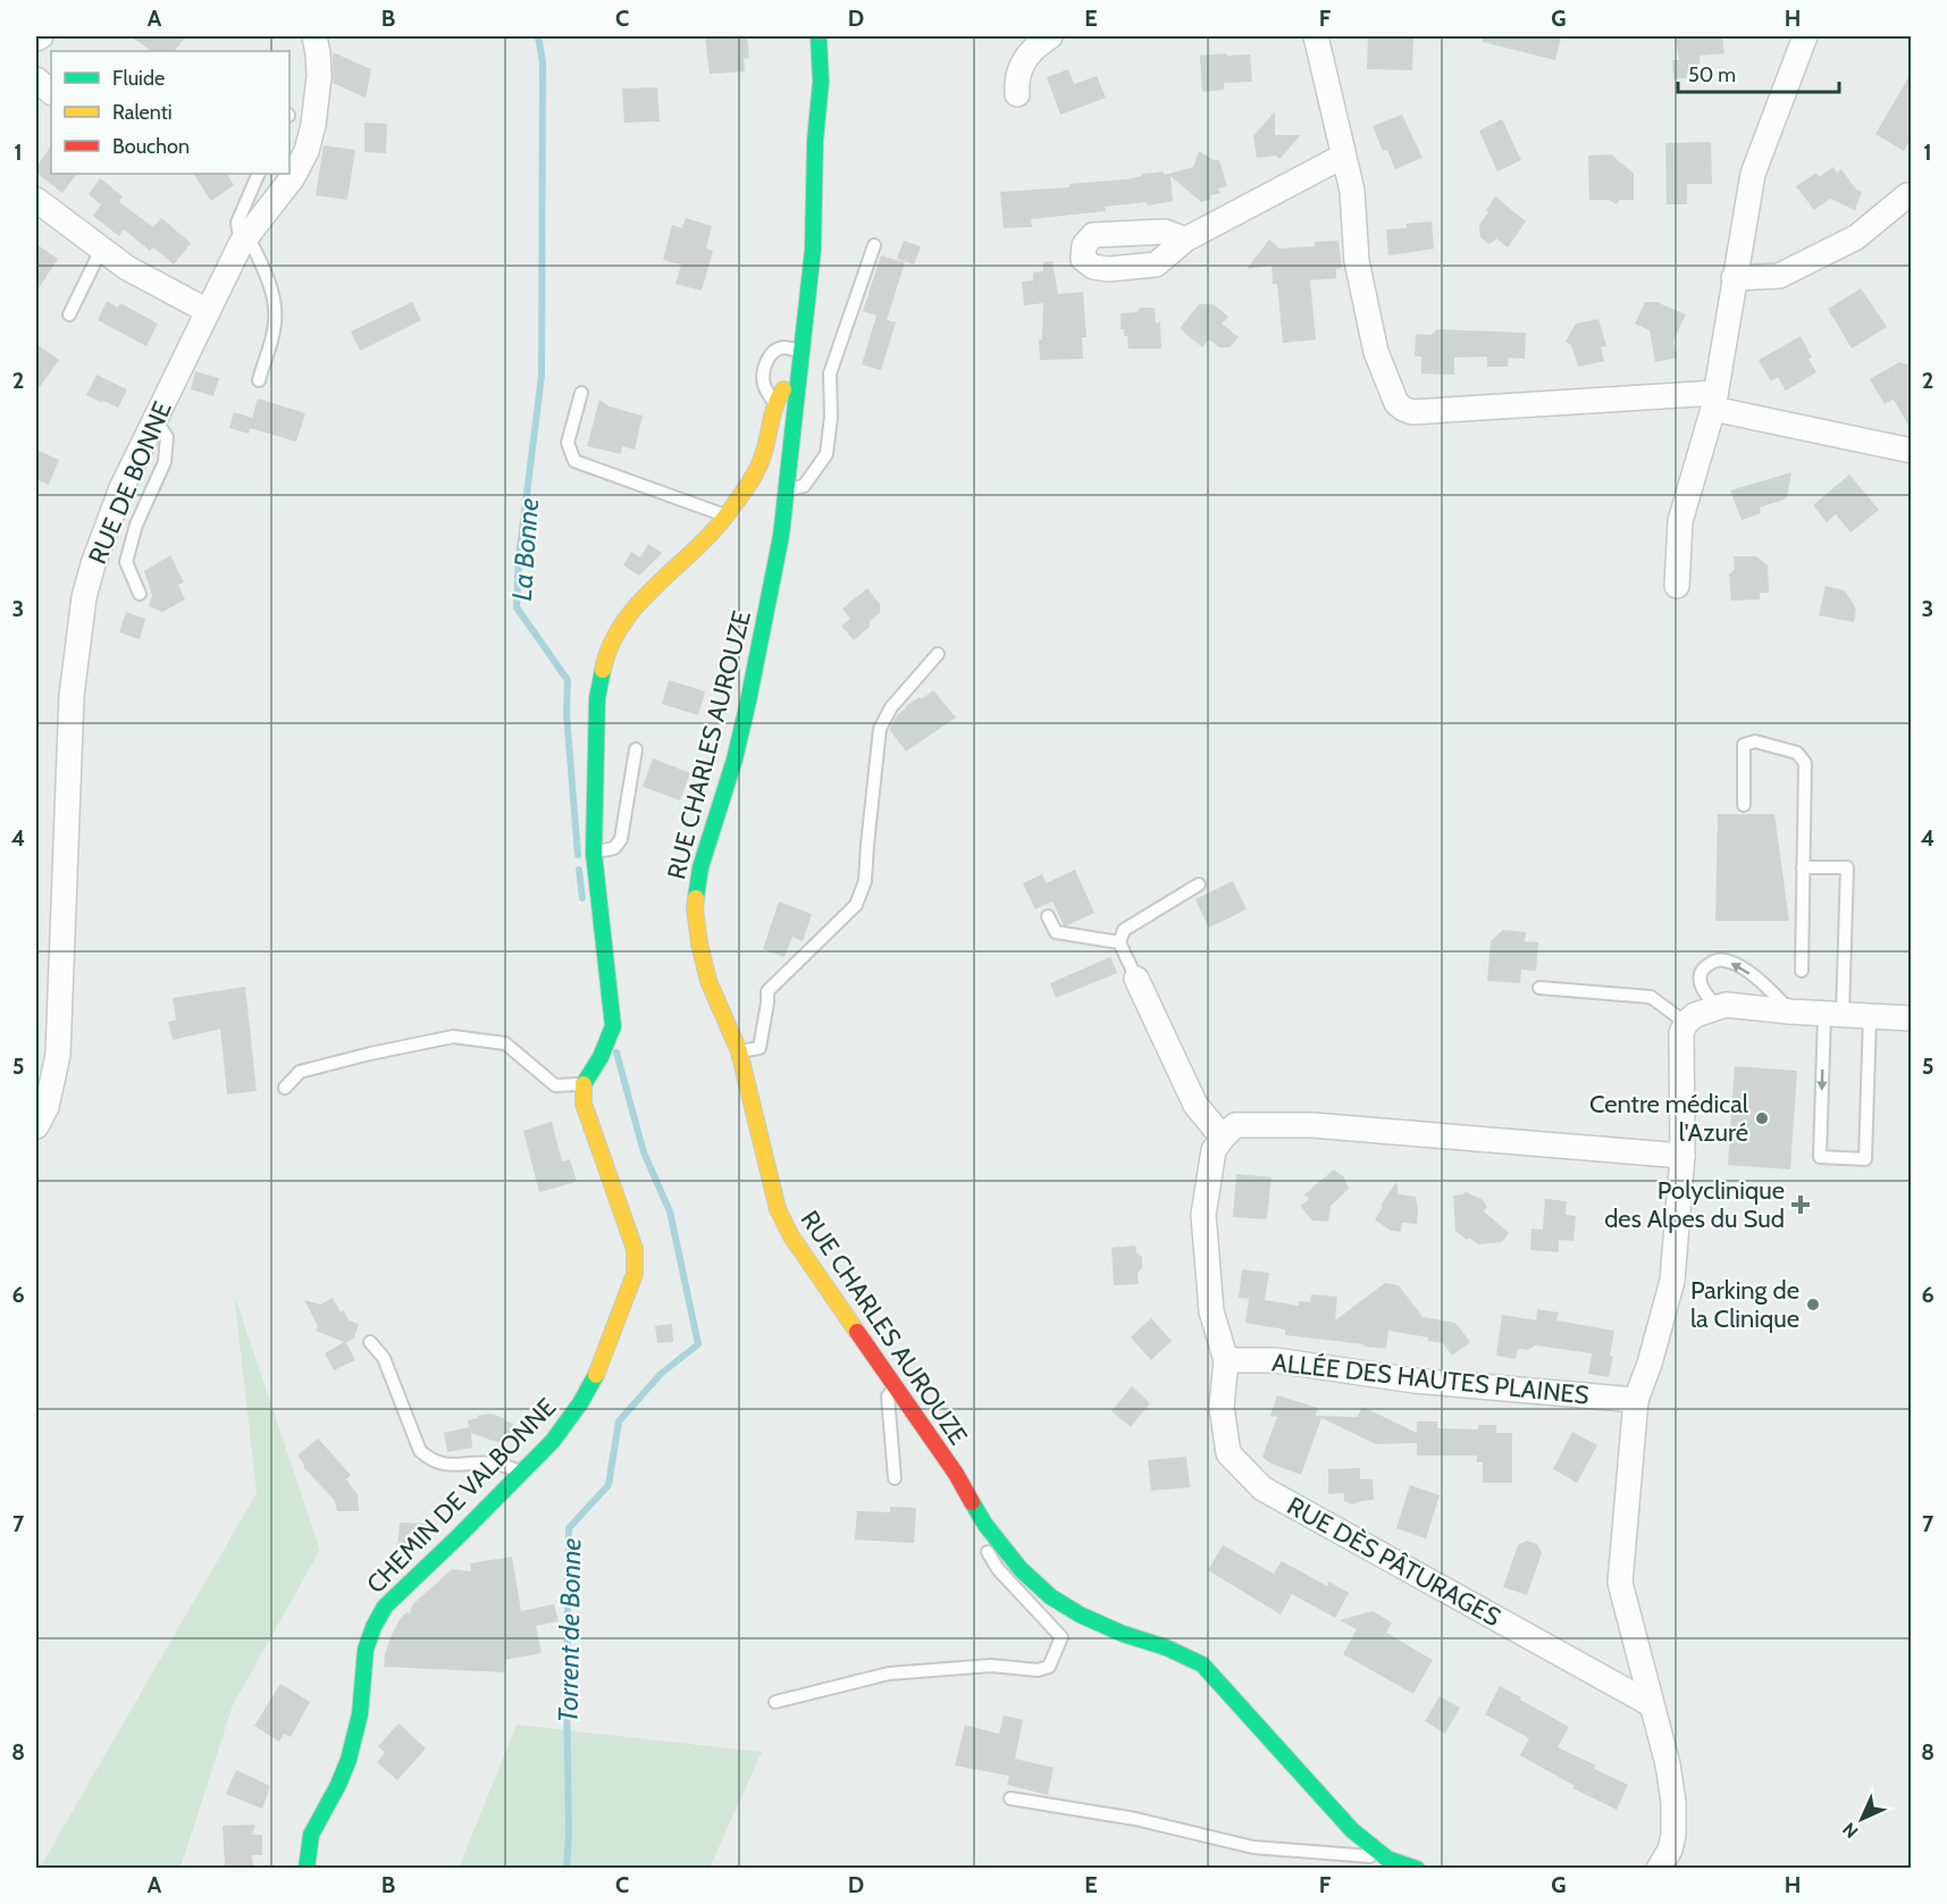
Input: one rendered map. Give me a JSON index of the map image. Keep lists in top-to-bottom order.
{
  "streets": {
    "street": [
      "RUE DE BONNE",
      "RUE CHARLES AUROUZE",
      "ALLÉE DES HAUTES PLAINES",
      "CHEMIN DE VALBONNE",
      "RUE DÈS PÂTURAGES"
    ]
  },
  "crossings": [
    ["ALLÉE DES HAUTES PLAINES", "RUE DÈS PÂTURAGES"]
  ],
  "water": ["La Bonne", "Torrent de Bonne"],
  "places": {
    "other": ["Centre médical l'Azuré", "Parking de la Clinique"],
    "health": ["Polyclinique des Alpes du Sud"]
  },
  "legend": ["Fluide", "Ralenti", "Bouchon"],
  "scale_bar": "50 m",
  "north": "bottom left",
  "grid": {
    "columns": [
      "A",
      "B",
      "C",
      "D",
      "E",
      "F",
      "G",
      "H"
    ],
    "rows": [
      "1",
      "2",
      "3",
      "4",
      "5",
      "6",
      "7",
      "8"
    ]
  }
}
